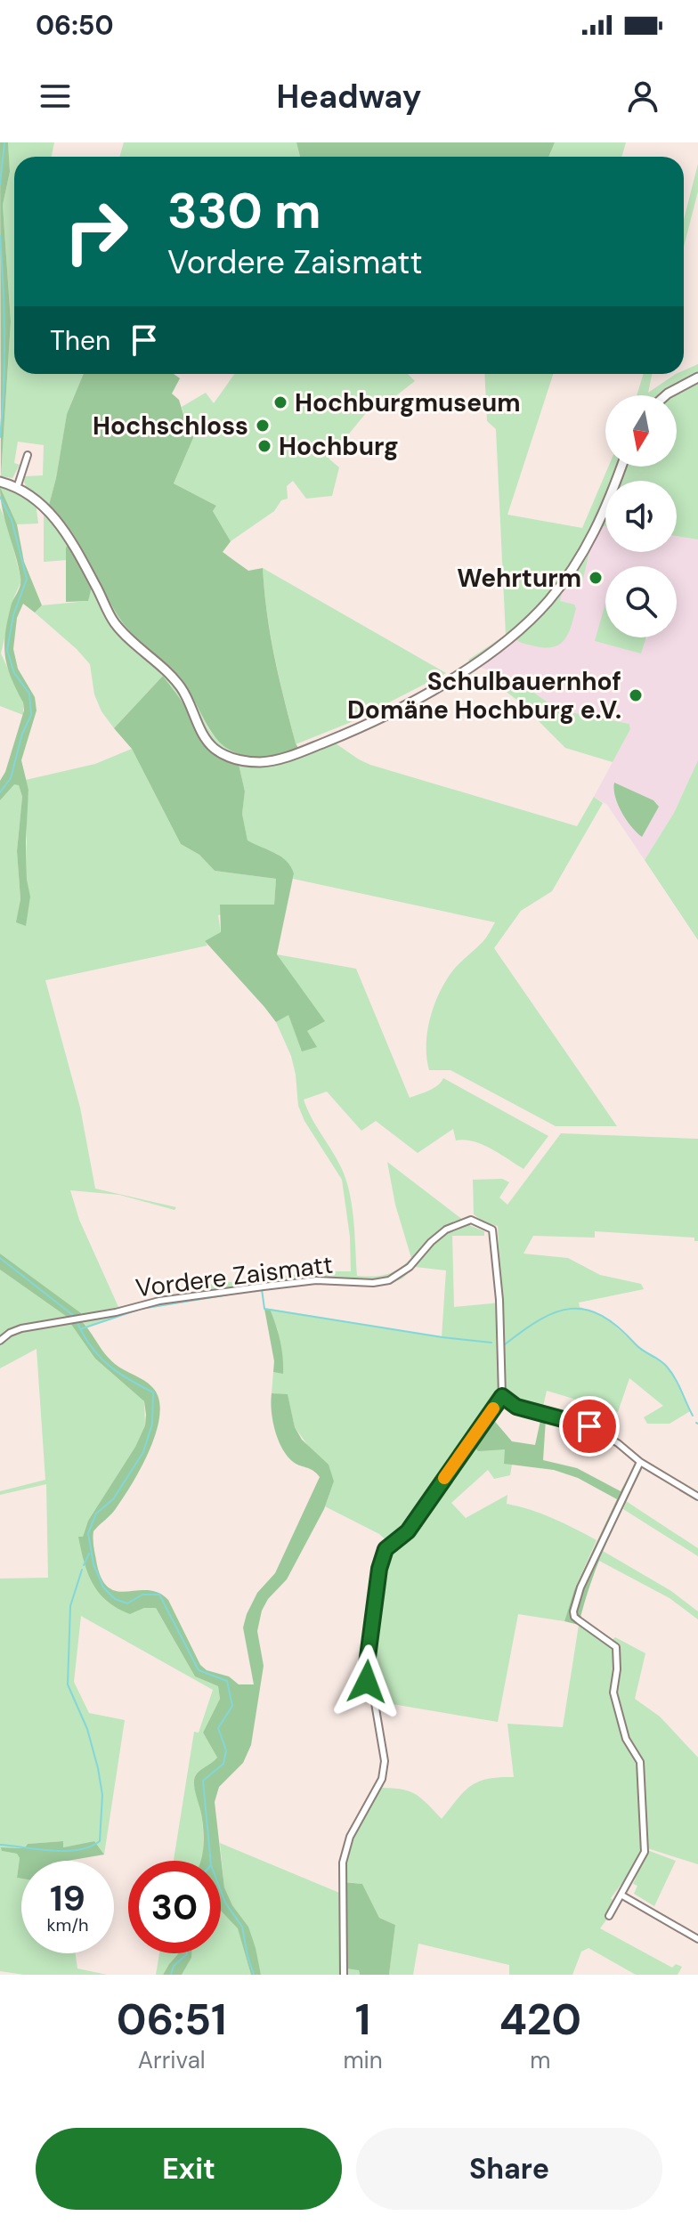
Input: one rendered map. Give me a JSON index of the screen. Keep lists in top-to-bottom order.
{
  "streets": {
    "street": ["Vordere Zaismatt"]
  },
  "places": [
    "Hochburgmuseum",
    "Hochschloss",
    "Hochburg",
    "Wehrturm",
    "Schulbauernhof Domäne Hochburg e.V."
  ],
  "north": "bottom",
  "page": {
    "status": "06:50",
    "header": "Headway",
    "turn": ["330 m", "Vordere Zaismatt"],
    "then": "Then",
    "speed": "19 km/h",
    "limit": "30",
    "eta": [
      "06:51",
      "Arrival",
      "1",
      "min",
      "420",
      "m"
    ],
    "buttons": ["Exit", "Share"]
  }
}
